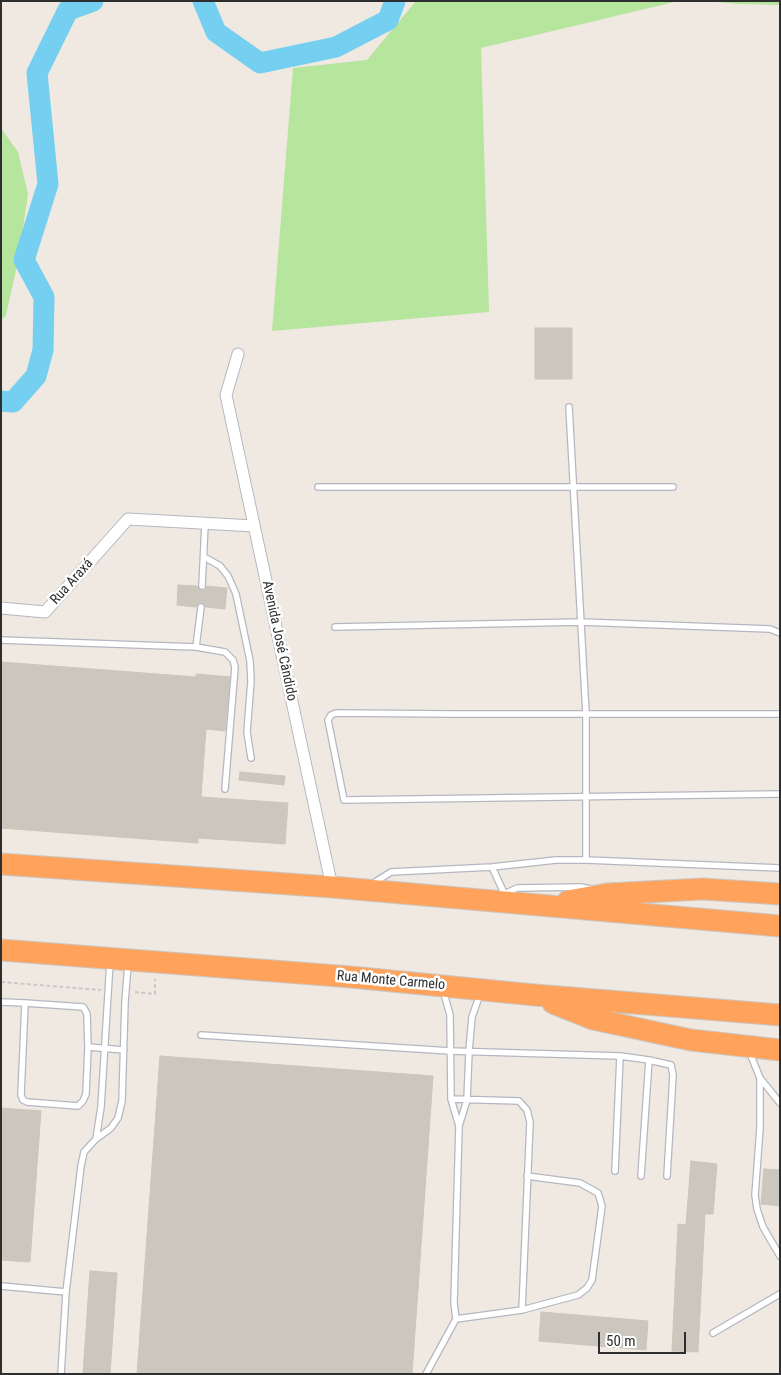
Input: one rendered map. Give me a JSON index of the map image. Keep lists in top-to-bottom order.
{
  "streets": {
    "highway": ["Rua Monte Carmelo"],
    "street": ["Rua Araxá", "Avenida José Cândido"]
  },
  "scale_bar": "50 m"
}
